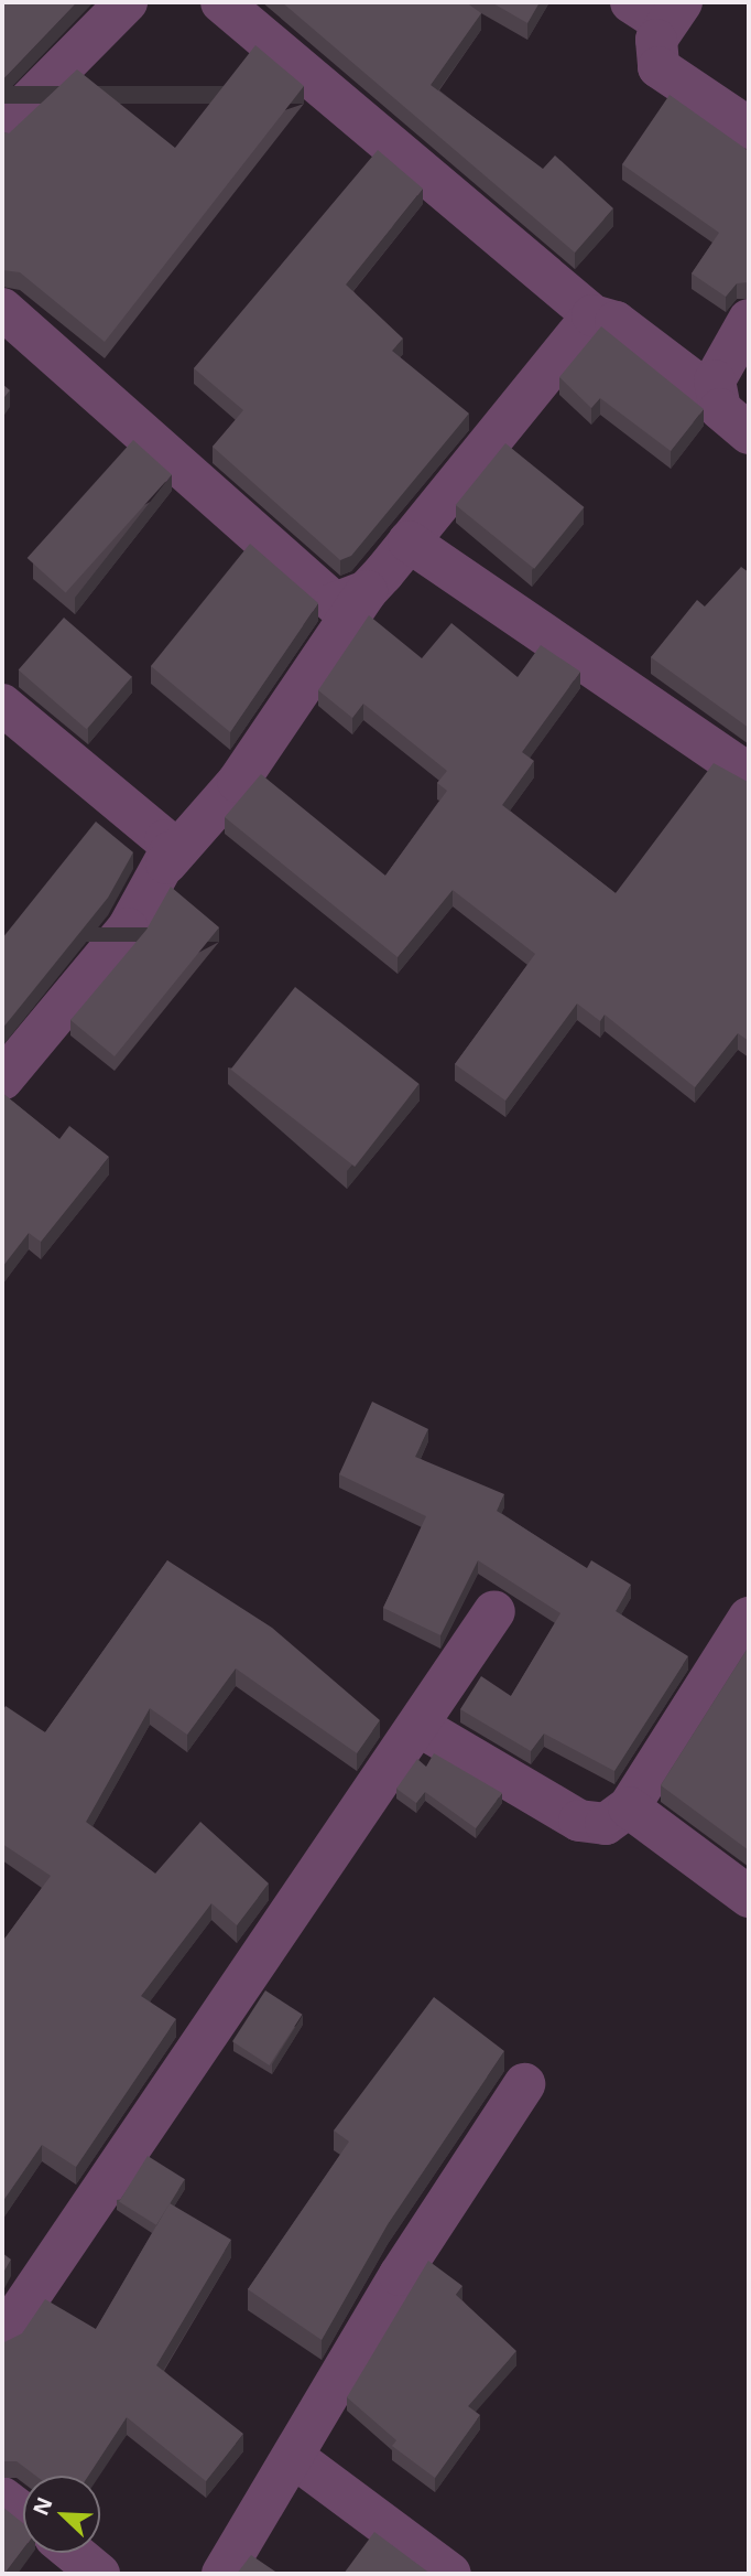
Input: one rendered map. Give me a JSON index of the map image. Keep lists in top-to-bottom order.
{
  "north": "top left"
}
